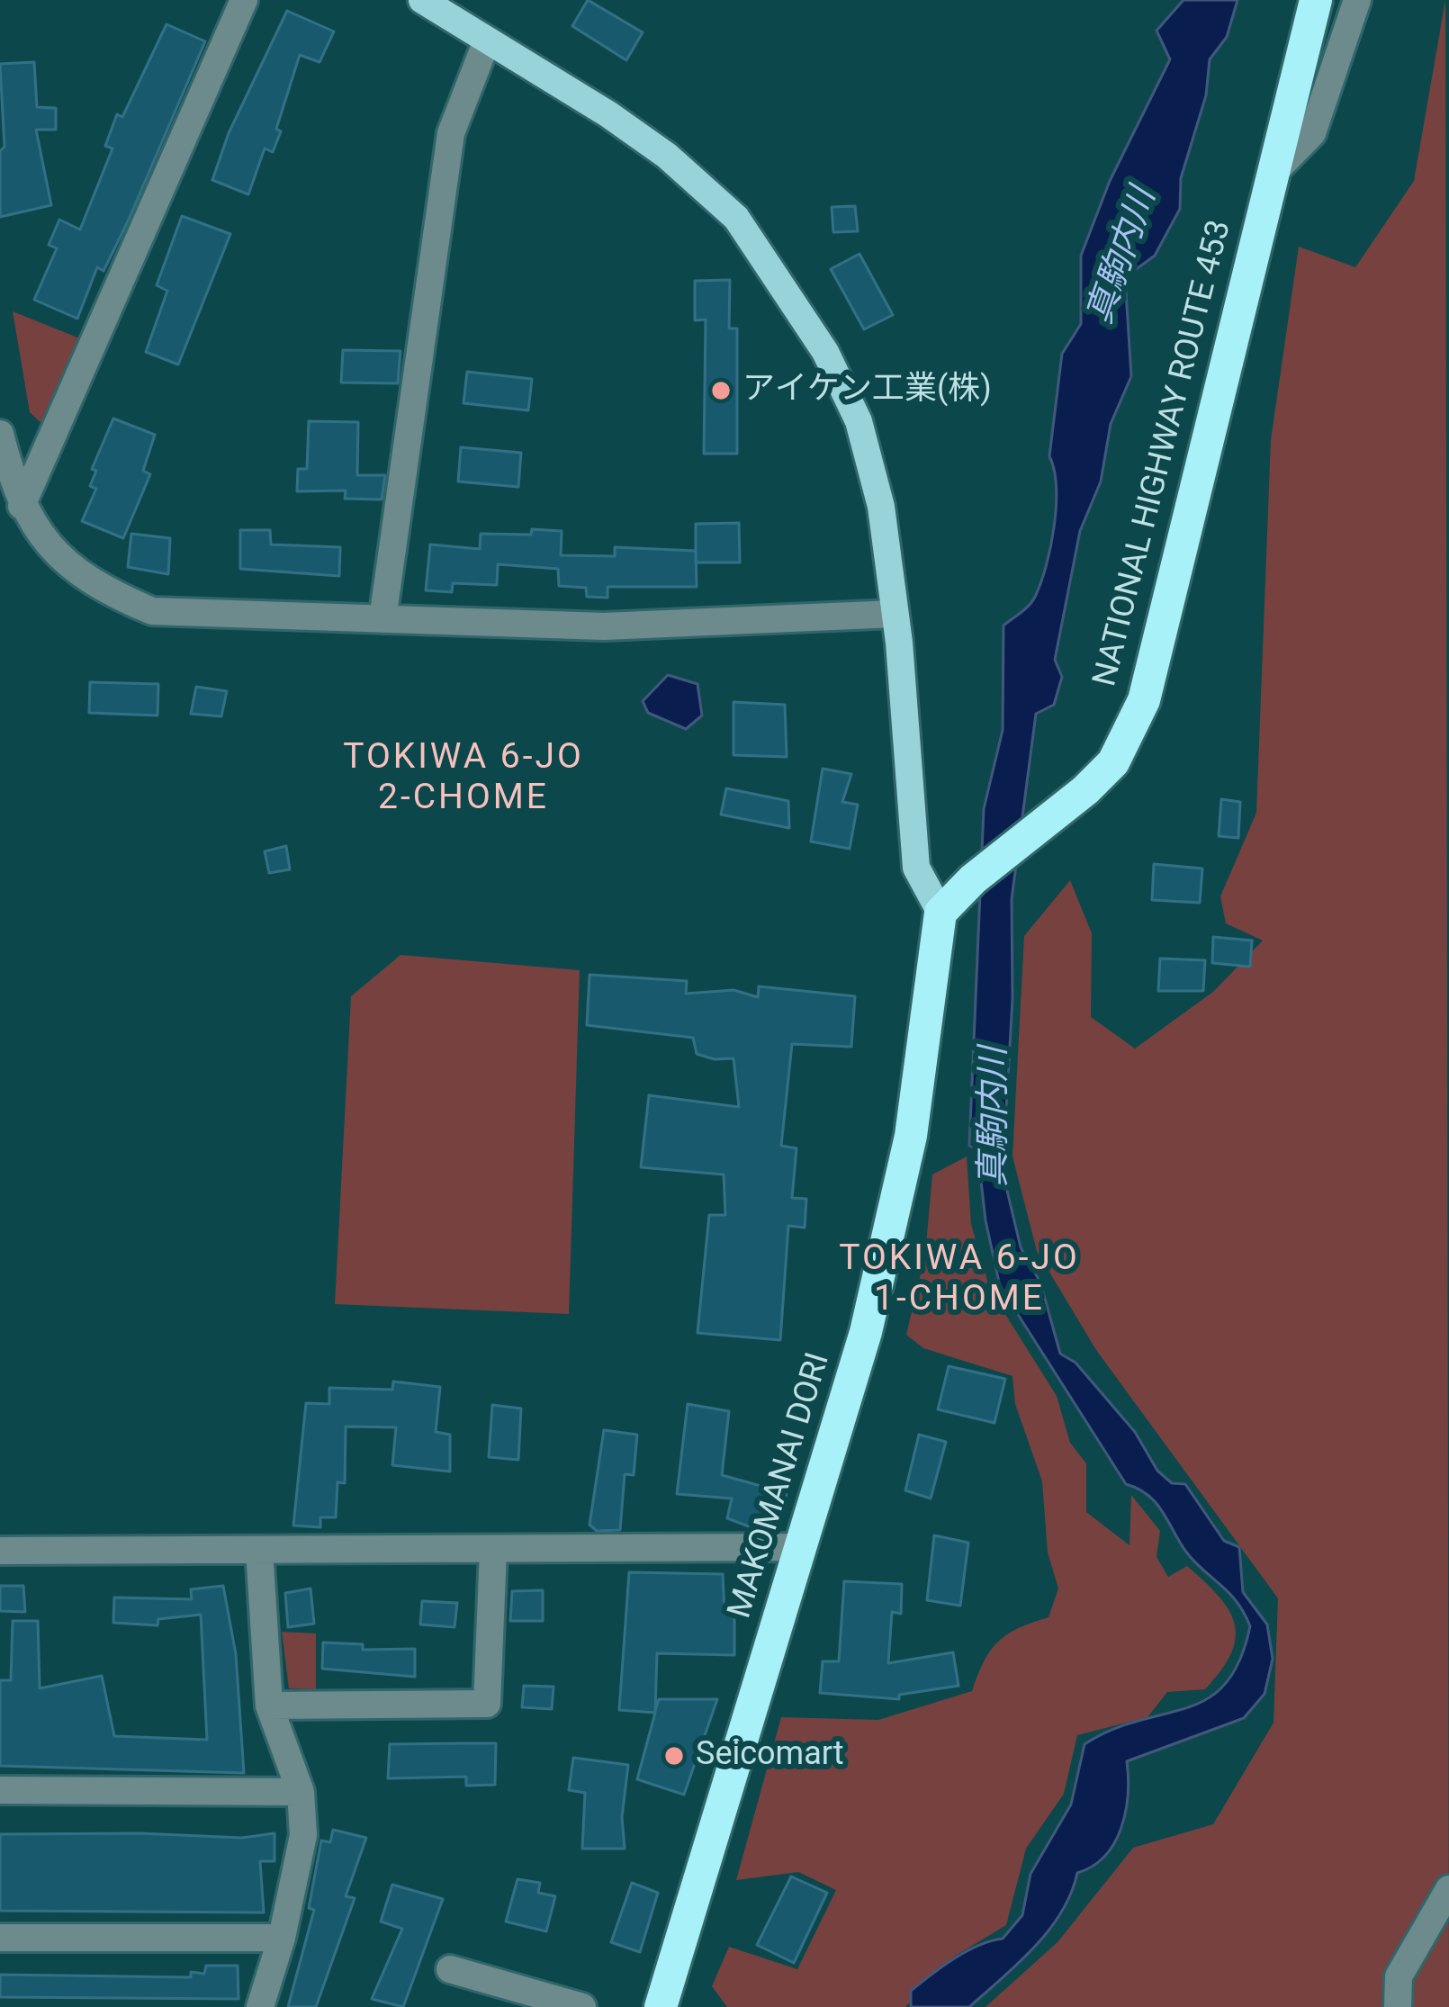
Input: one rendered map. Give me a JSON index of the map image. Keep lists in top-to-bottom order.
{
  "streets": {
    "highway": ["NATIONAL HIGHWAY ROUTE 453", "MAKOMANAI DORI"]
  },
  "crossings": [
    ["NATIONAL HIGHWAY ROUTE 453", "MAKOMANAI DORI"]
  ],
  "districts": ["TOKIWA 6-JO 2-CHOME", "TOKIWA 6-JO 1-CHOME"],
  "water": ["真駒内川"],
  "places": ["アイケン工業(株)", "Seicomart"]
}
